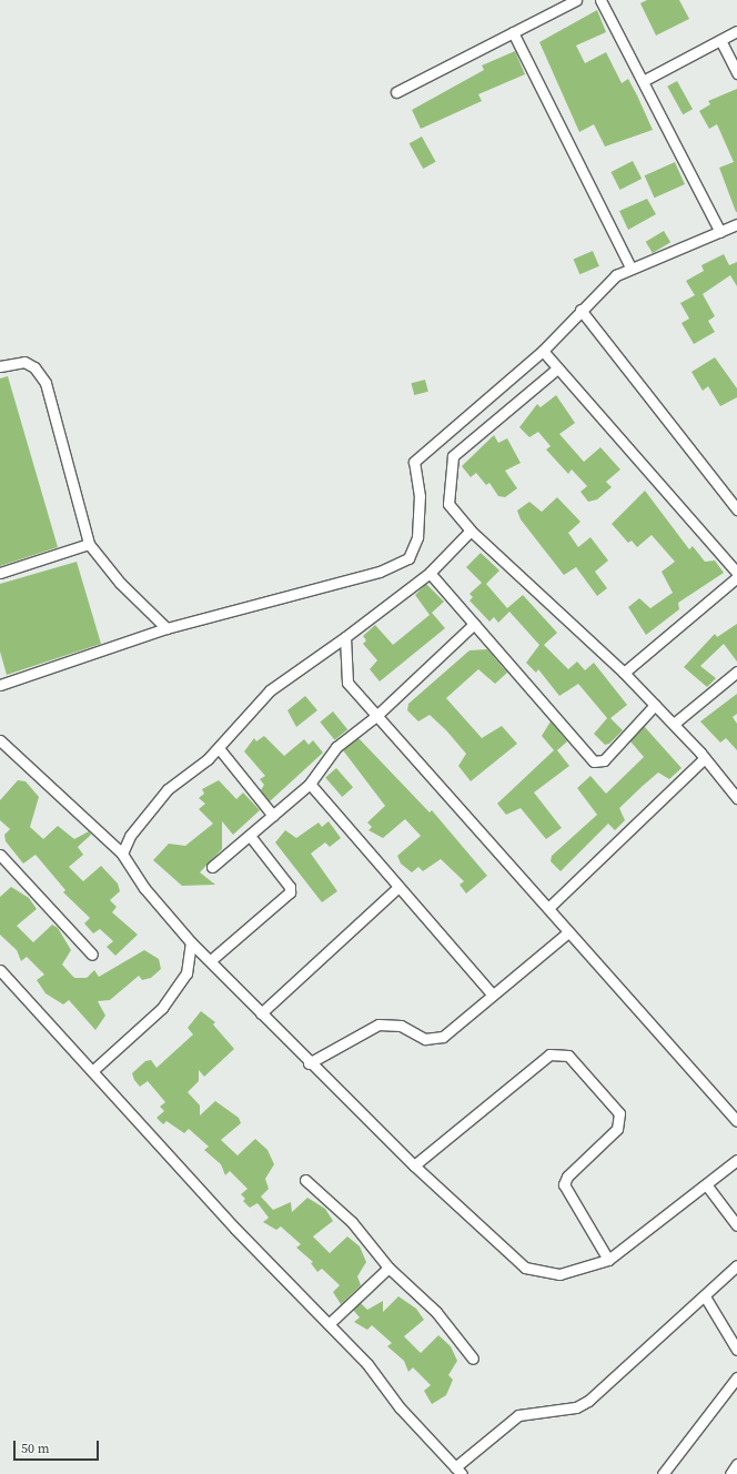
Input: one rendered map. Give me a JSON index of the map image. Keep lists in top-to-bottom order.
{
  "scale_bar": "50 m"
}
